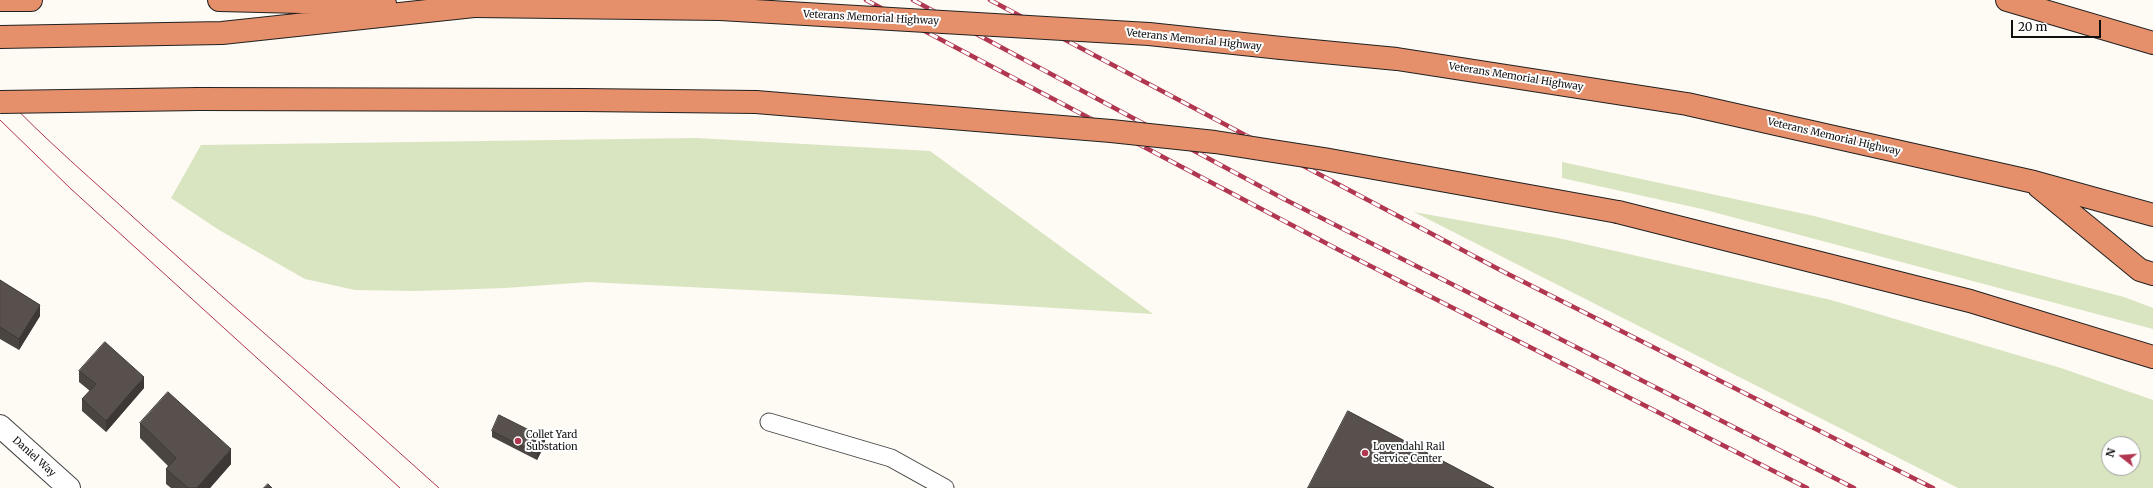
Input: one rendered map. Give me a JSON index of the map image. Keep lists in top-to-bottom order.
{
  "streets": {
    "highway": ["Veterans Memorial Highway"],
    "street": ["Daniel Way"]
  },
  "places": ["Collet Yard Substation", "Lovendahl Rail Service Center"],
  "scale_bar": "20 m",
  "north": "left"
}
